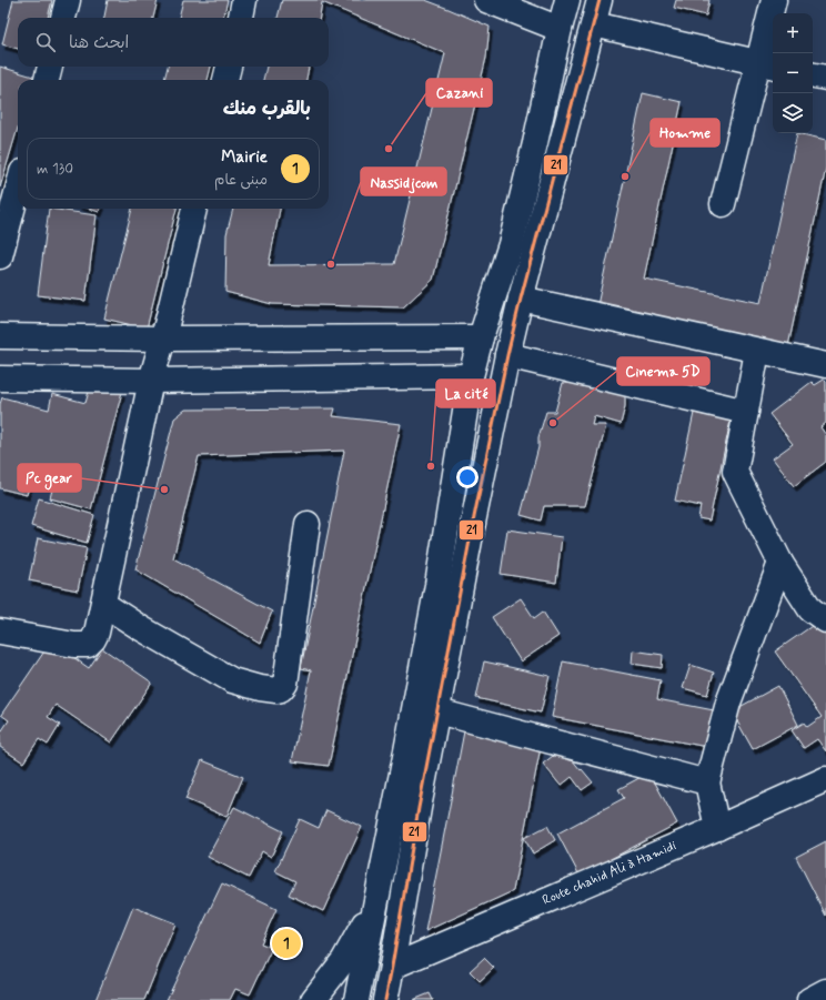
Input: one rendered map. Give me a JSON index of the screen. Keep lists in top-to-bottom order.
{
  "streets": {
    "street": ["Route chahid Ali à Hamidi"]
  },
  "places": [
    "Cazani",
    "Homme",
    "Nassidjcom",
    "Cinema 5D",
    "La cité",
    "Pc gear"
  ],
  "lines": ["transit line 21"],
  "page": {
    "map_buttons": ["+", "−"],
    "search": "ابحث هنا",
    "heading": "بالقرب منك",
    "list": [
      {
        "mark": "1",
        "name": "Mairie",
        "note": "مبنى عام",
        "value": "130 m"
      }
    ],
    "pins": "1"
  }
}
